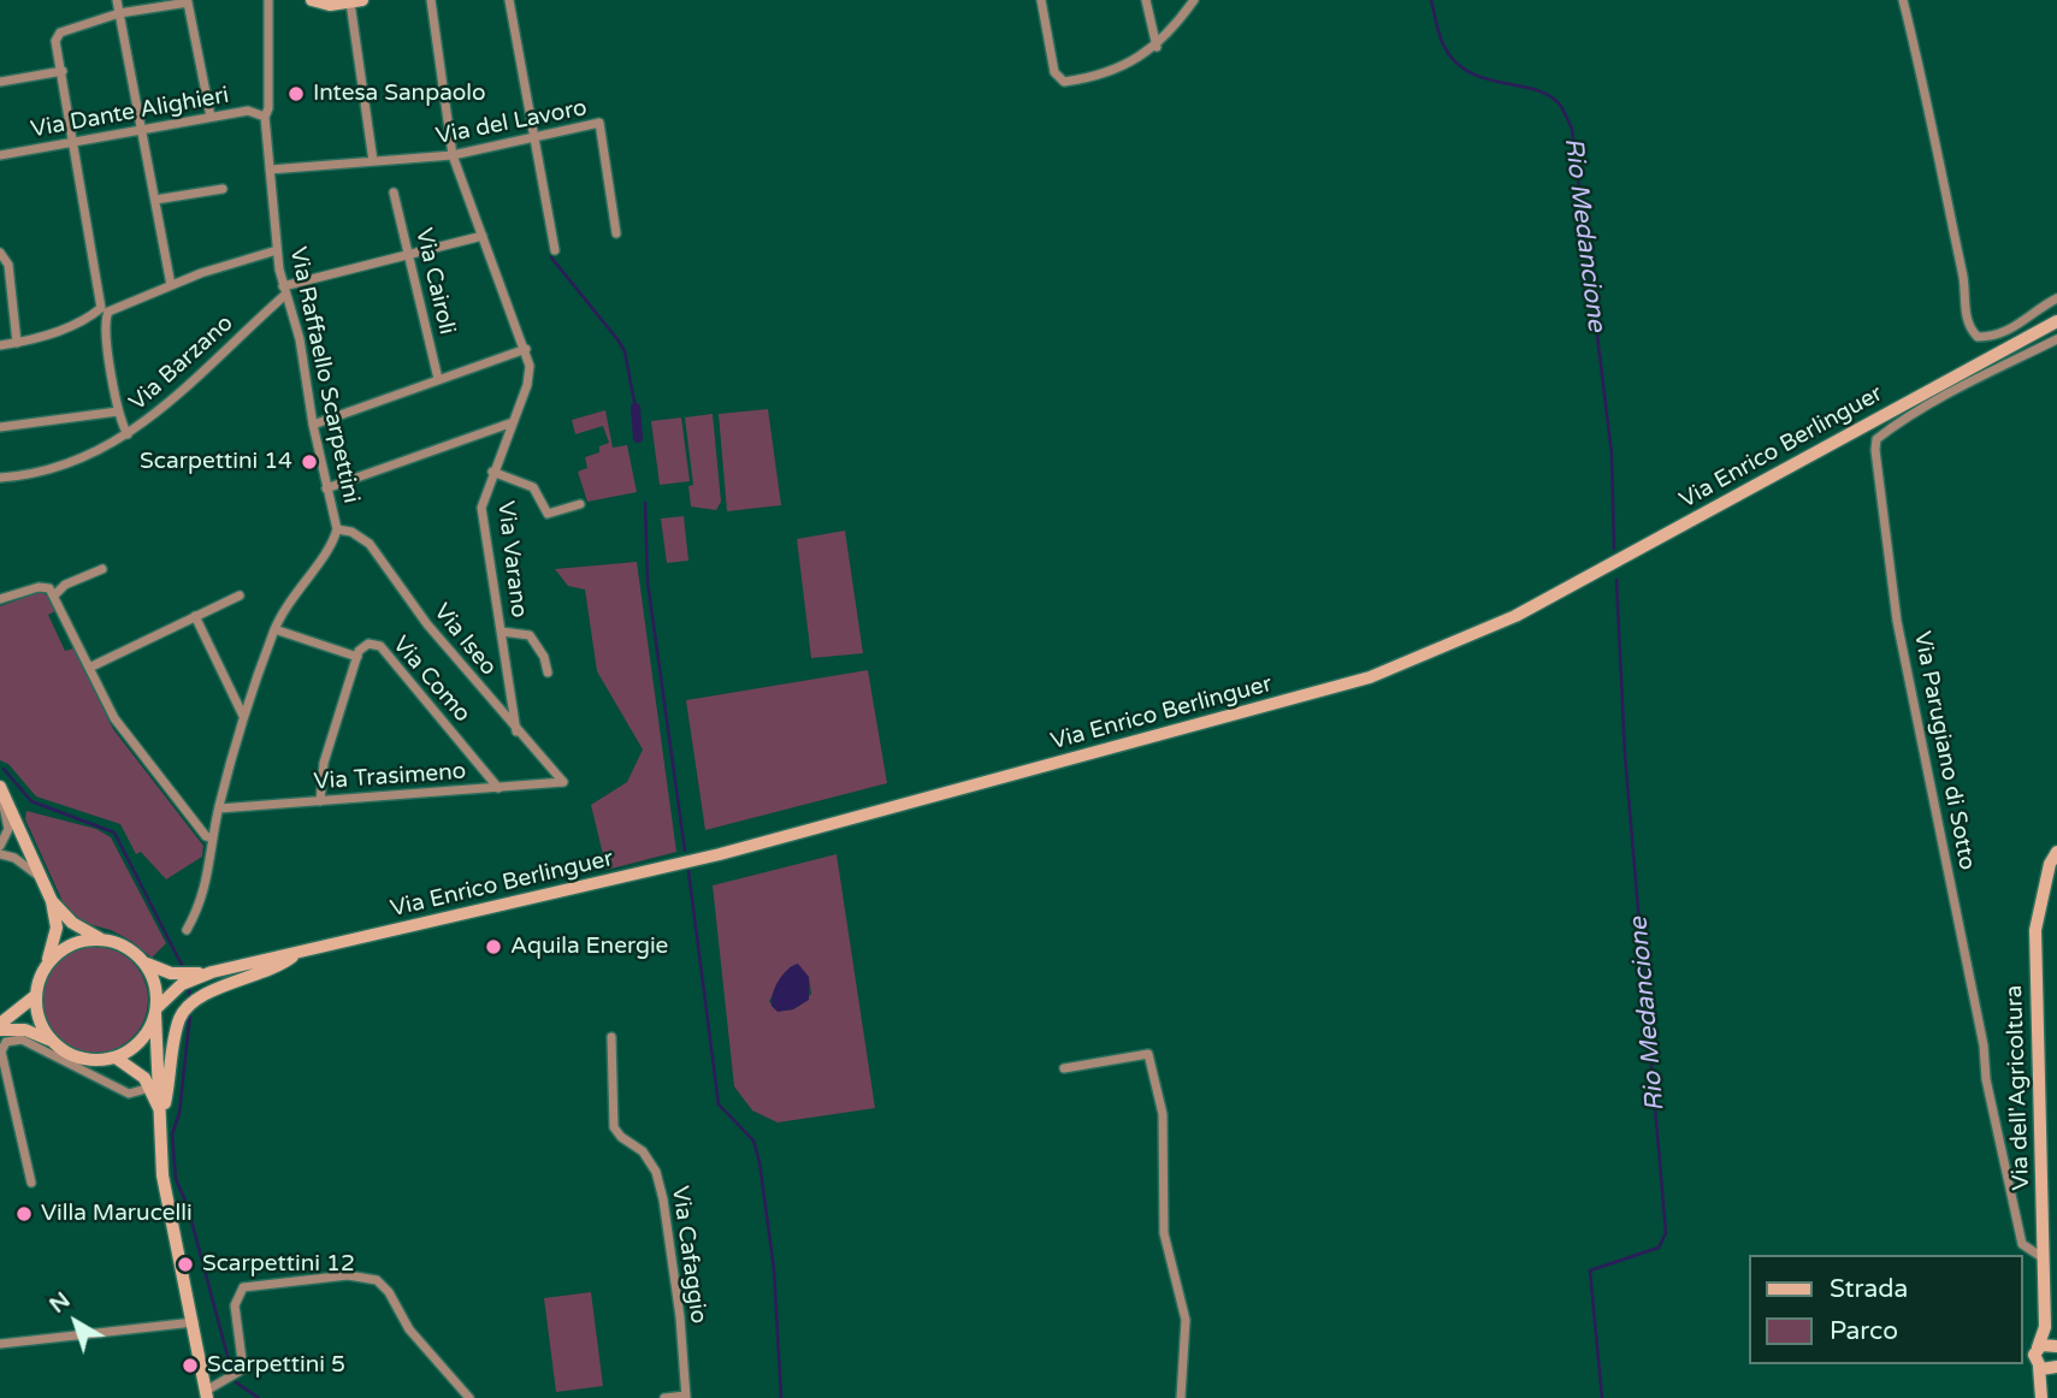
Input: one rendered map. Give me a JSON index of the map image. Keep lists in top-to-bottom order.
{
  "streets": {
    "main road": ["Via Enrico Berlinguer", "Via dell'Agricoltura"],
    "street": [
      "Via Dante Alighieri",
      "Via del Lavoro",
      "Via Cairoli",
      "Via Barzano",
      "Via Raffaello Scarpettini",
      "Via Varano",
      "Via Iseo",
      "Via Como",
      "Via Parugiano di Sotto",
      "Via Trasimeno",
      "Via Cafaggio"
    ]
  },
  "crossings": [
    ["Via Dante Alighieri", "Via Raffaello Scarpettini"],
    ["Via del Lavoro", "Via Raffaello Scarpettini"],
    ["Via Barzano", "Via Raffaello Scarpettini"],
    ["Via Raffaello Scarpettini", "Via Iseo"],
    ["Via Raffaello Scarpettini", "Via Como"],
    ["Via Raffaello Scarpettini", "Via Trasimeno"],
    ["Via Varano", "Via Iseo"],
    ["Via Iseo", "Via Trasimeno"],
    ["Via Como", "Via Trasimeno"],
    ["Via Parugiano di Sotto", "Via dell'Agricoltura"]
  ],
  "water": ["Rio Medancione"],
  "places": [
    "Intesa Sanpaolo",
    "Scarpettini 14",
    "Aquila Energie",
    "Villa Marucelli",
    "Scarpettini 12",
    "Scarpettini 5"
  ],
  "legend": ["Strada", "Parco"],
  "north": "top left"
}
